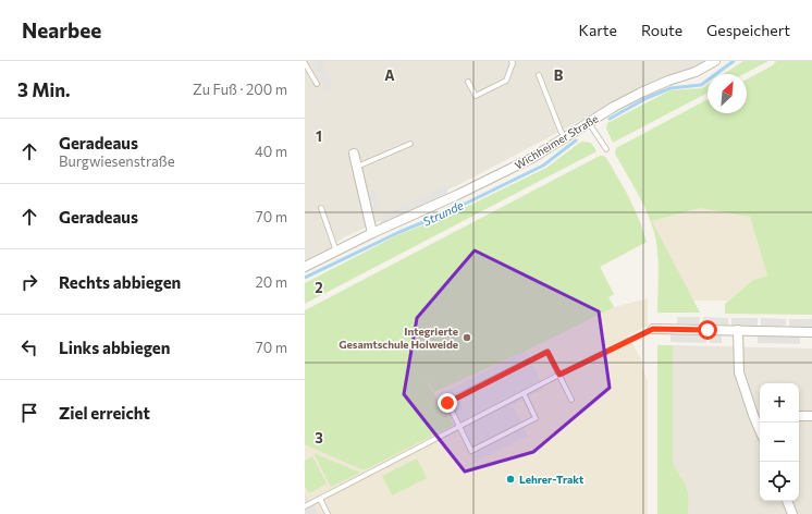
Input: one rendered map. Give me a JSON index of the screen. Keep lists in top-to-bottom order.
{
  "streets": {
    "street": ["Wichheimer Straße"]
  },
  "water": ["Strunde"],
  "places": ["Integrierte Gesamtschule Holweide", "Lehrer-Trakt"],
  "north": "top right",
  "page": {
    "header": "Nearbee",
    "nav": ["Karte", "Route", "Gespeichert"],
    "heading": ["3 Min.", "Zu Fuß · 200 m"],
    "list": [
      ["Geradeaus", "Burgwiesenstraße", "40 m"],
      ["Geradeaus", "70 m"],
      ["Rechts abbiegen", "20 m"],
      ["Links abbiegen", "70 m"],
      "Ziel erreicht"
    ],
    "map_buttons": ["+", "−"]
  },
  "grid": {
    "columns": ["A", "B"],
    "rows": ["1", "2", "3"]
  }
}
